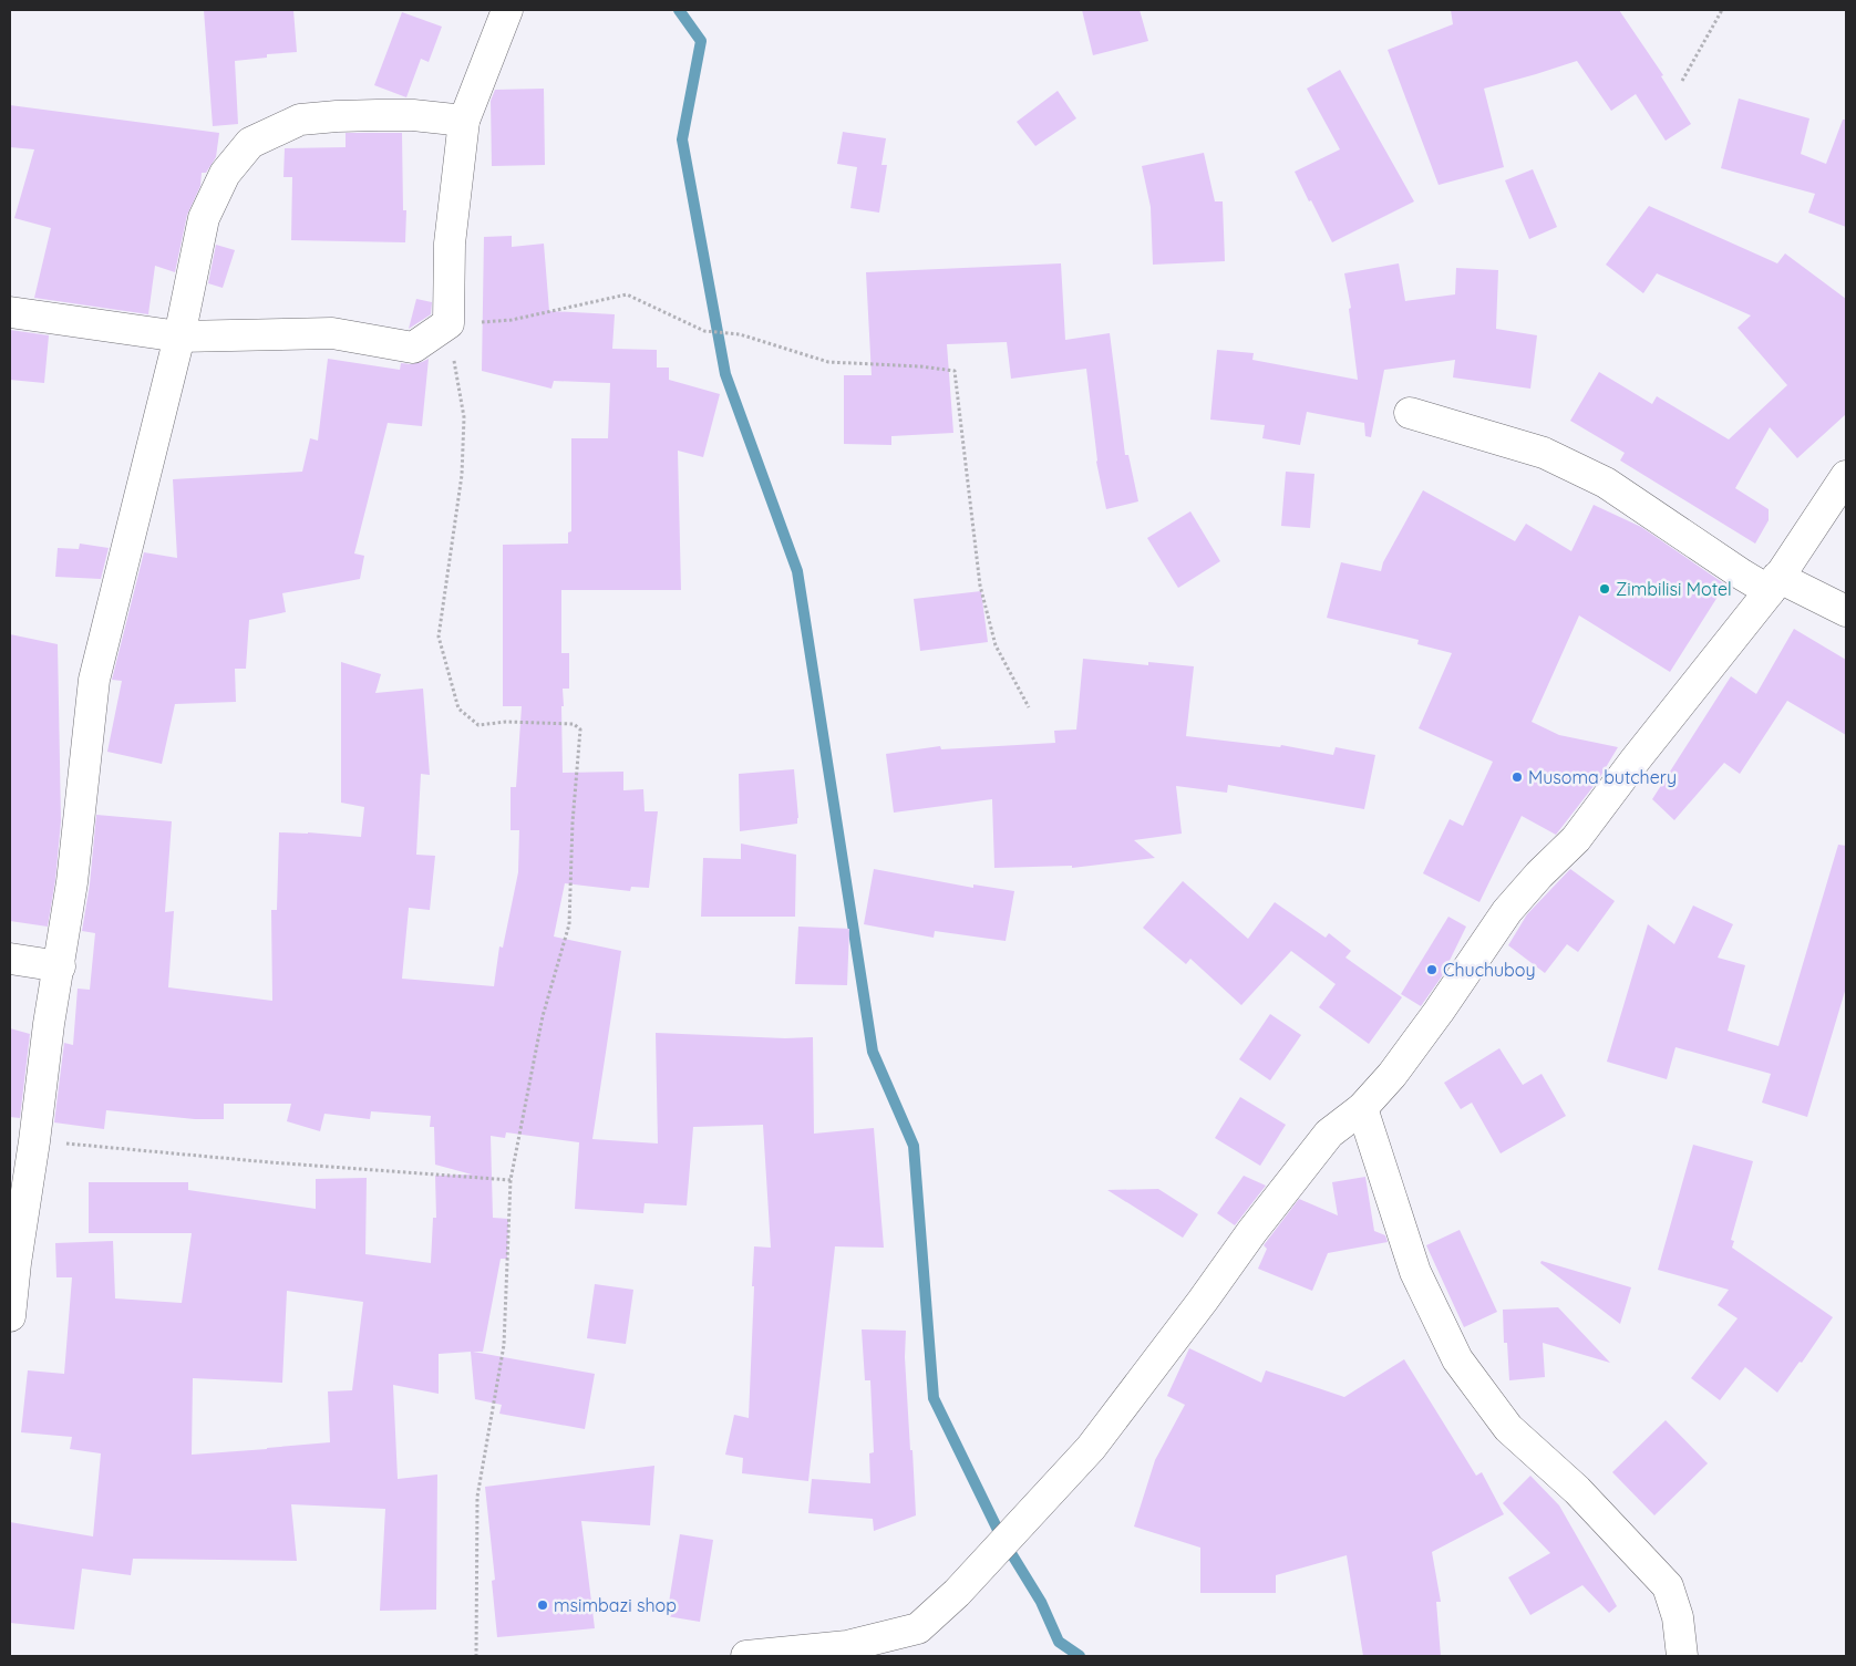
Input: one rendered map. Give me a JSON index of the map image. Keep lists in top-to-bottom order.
{
  "places": [
    "Zimbilisi Motel",
    "Musoma butchery",
    "Chuchuboy",
    "msimbazi shop"
  ]
}
